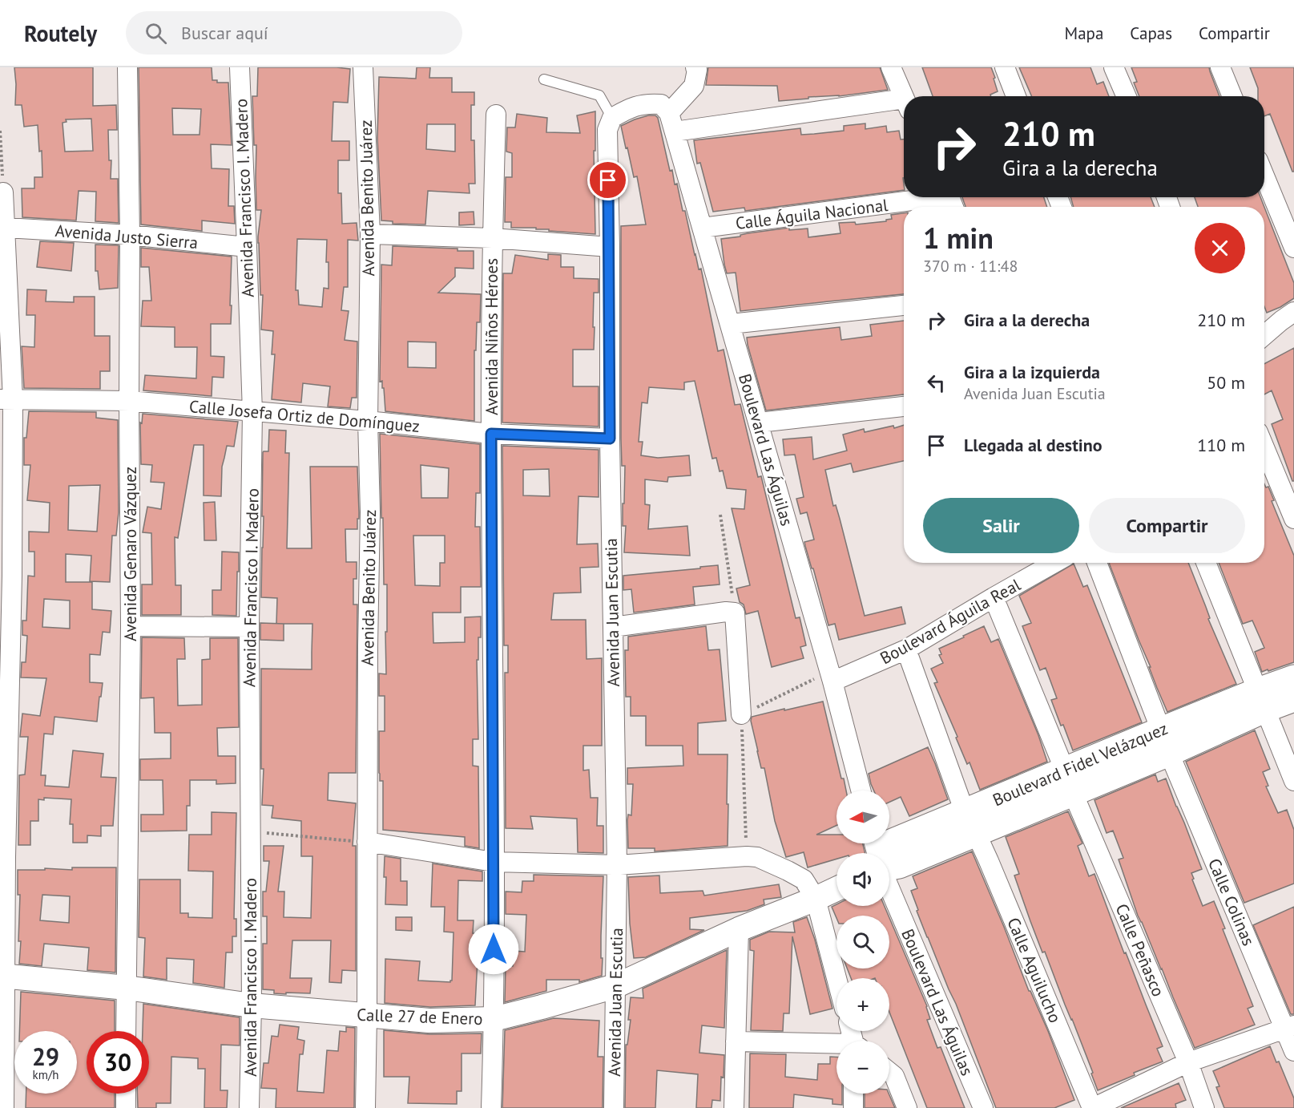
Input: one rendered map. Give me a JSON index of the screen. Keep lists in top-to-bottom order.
{
  "streets": {
    "main road": ["Boulevard Fidel Velázquez"],
    "street": [
      "Avenida Francisco I. Madero",
      "Avenida Benito Juárez",
      "Calle Águila Nacional",
      "Avenida Justo Sierra",
      "Avenida Niños Héroes",
      "Calle Josefa Ortiz de Domínguez",
      "Boulevard Las Águilas",
      "Avenida Genaro Vázquez",
      "Avenida Juan Escutia",
      "Boulevard Águila Real",
      "Calle Colinas",
      "Calle Peñasco",
      "Calle Aguilucho",
      "Calle 27 de Enero"
    ]
  },
  "crossings": [
    ["Avenida Francisco I. Madero", "Avenida Justo Sierra"],
    ["Avenida Francisco I. Madero", "Calle Josefa Ortiz de Domínguez"],
    ["Avenida Francisco I. Madero", "Calle 27 de Enero"],
    ["Avenida Benito Juárez", "Calle Josefa Ortiz de Domínguez"],
    ["Avenida Benito Juárez", "Calle 27 de Enero"],
    ["Calle Águila Nacional", "Boulevard Las Águilas"],
    ["Avenida Justo Sierra", "Avenida Genaro Vázquez"],
    ["Avenida Niños Héroes", "Calle Josefa Ortiz de Domínguez"],
    ["Avenida Niños Héroes", "Calle 27 de Enero"],
    ["Calle Josefa Ortiz de Domínguez", "Avenida Genaro Vázquez"],
    ["Calle Josefa Ortiz de Domínguez", "Avenida Juan Escutia"],
    ["Boulevard Las Águilas", "Boulevard Águila Real"],
    ["Avenida Genaro Vázquez", "Calle 27 de Enero"],
    ["Avenida Juan Escutia", "Calle 27 de Enero"],
    ["Boulevard Águila Real", "Calle Peñasco"],
    ["Boulevard Águila Real", "Calle Aguilucho"],
    ["Boulevard Fidel Velázquez", "Calle Colinas"],
    ["Boulevard Fidel Velázquez", "Calle Peñasco"],
    ["Boulevard Fidel Velázquez", "Calle Aguilucho"]
  ],
  "north": "left",
  "page": {
    "header": "Routely",
    "search": "Buscar aquí",
    "nav": ["Mapa", "Capas", "Compartir"],
    "turn": ["210 m", "Gira a la derecha"],
    "heading": ["1 min", "370 m · 11:48"],
    "list": [
      {
        "name": "Gira a la derecha",
        "value": "210 m"
      },
      {
        "name": "Gira a la izquierda",
        "note": "Avenida Juan Escutia",
        "value": "50 m"
      },
      {
        "name": "Llegada al destino",
        "value": "110 m"
      }
    ],
    "buttons": ["Salir", "Compartir"],
    "map_buttons": ["+", "−"],
    "speed": "29 km/h",
    "limit": "30"
  }
}
